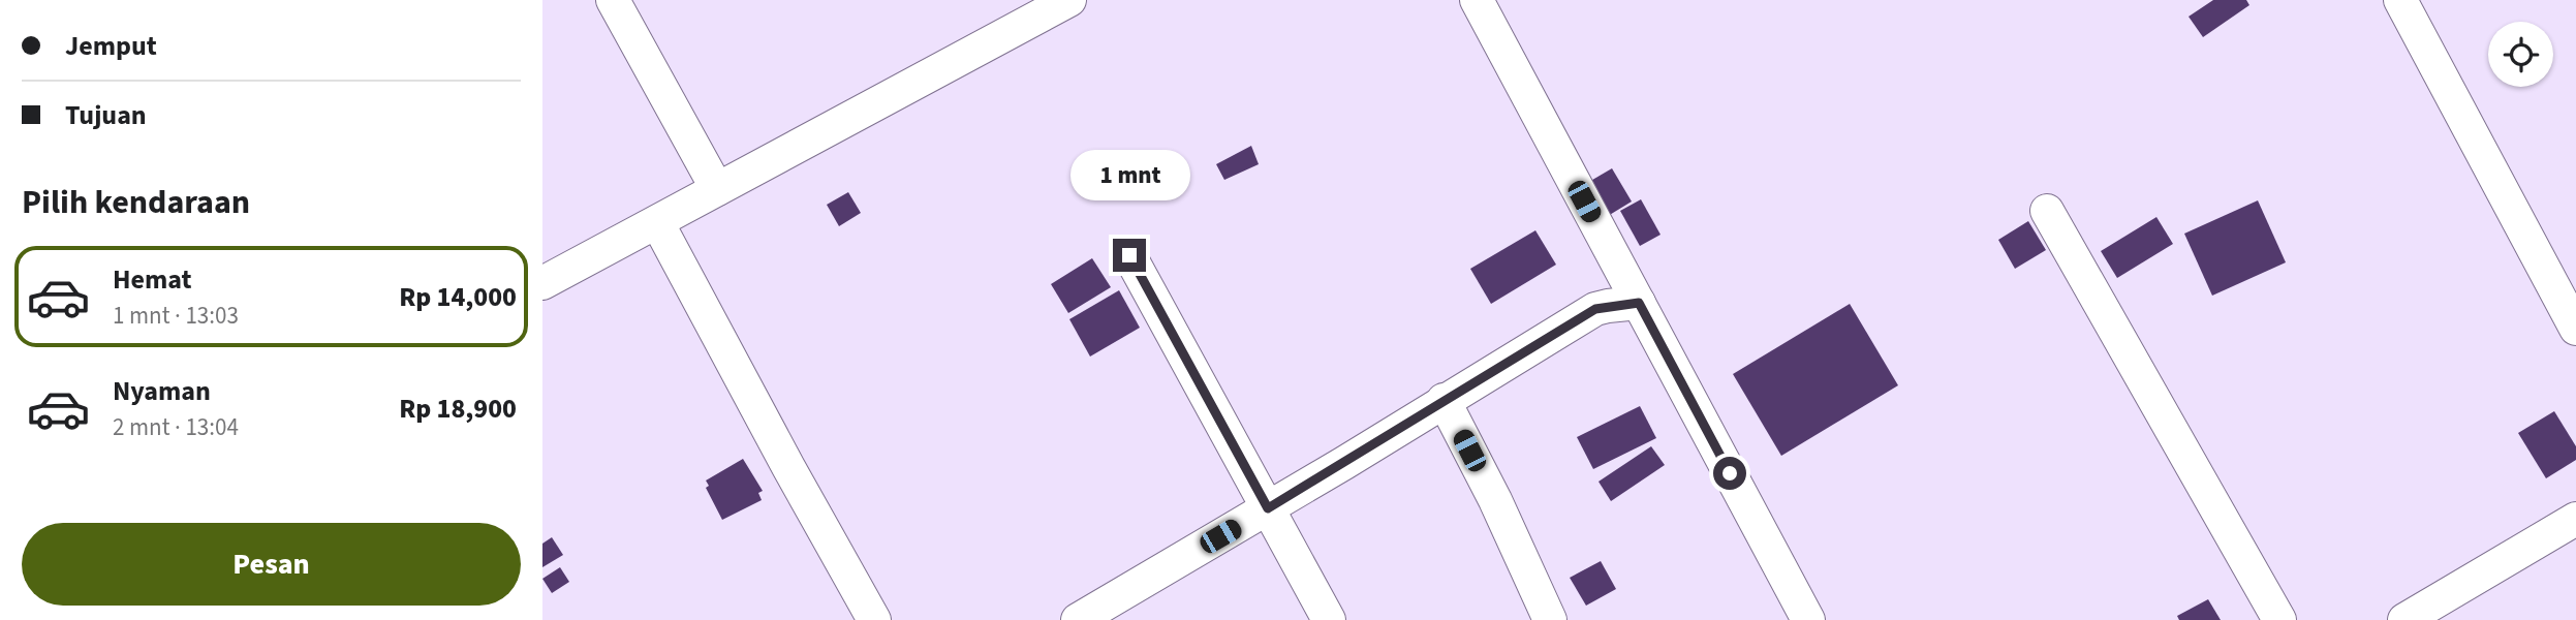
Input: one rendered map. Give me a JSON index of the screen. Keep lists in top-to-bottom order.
{
  "page": {
    "banner": ["Jemput", "Tujuan"],
    "bubble": "1 mnt",
    "heading": "Pilih kendaraan",
    "list": [
      {
        "name": "Hemat",
        "note": "1 mnt · 13:03",
        "value": "Rp 14,000"
      },
      {
        "name": "Nyaman",
        "note": "2 mnt · 13:04",
        "value": "Rp 18,900"
      }
    ],
    "buttons": "Pesan"
  }
}
